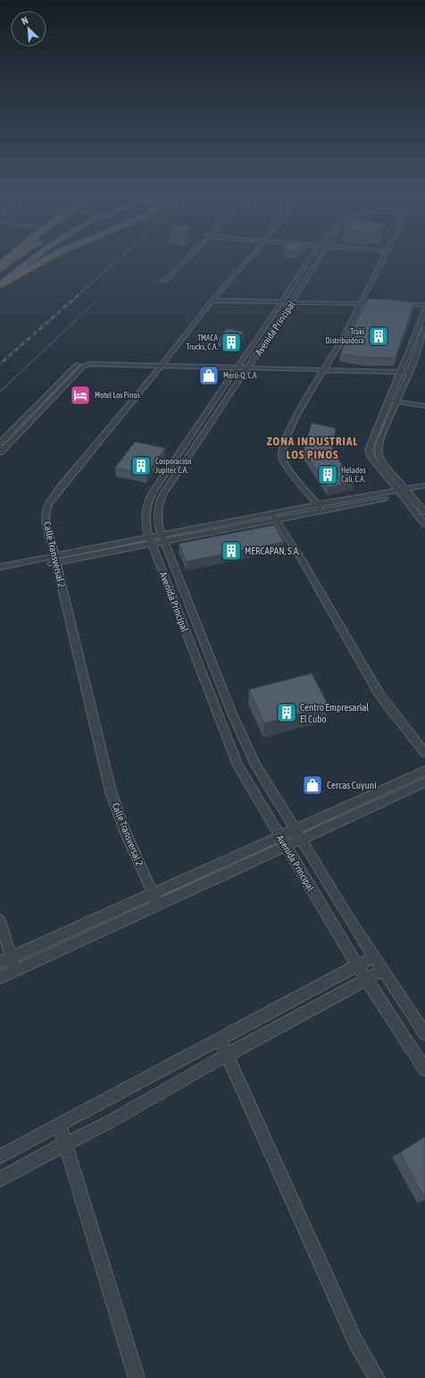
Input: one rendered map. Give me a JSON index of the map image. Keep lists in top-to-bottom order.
{
  "streets": {
    "street": ["Avenida Principal", "Calle Transversal 2"]
  },
  "districts": ["ZONA INDUSTRIAL LOS PINOS"],
  "places": {
    "building": [
      "Traki Distribuidora",
      "TMACA Trucks, C.A.",
      "Cosporación Jupiter, C.A.",
      "Helados Cali, C.A.",
      "MERCAPAN, S.A.",
      "Centro Empresarial El Cubo"
    ],
    "shop": ["Merú-Q, C.A.", "Cercas Cuyuni"],
    "hotel": ["Motel Los Pinos"]
  },
  "north": "top left"
}
